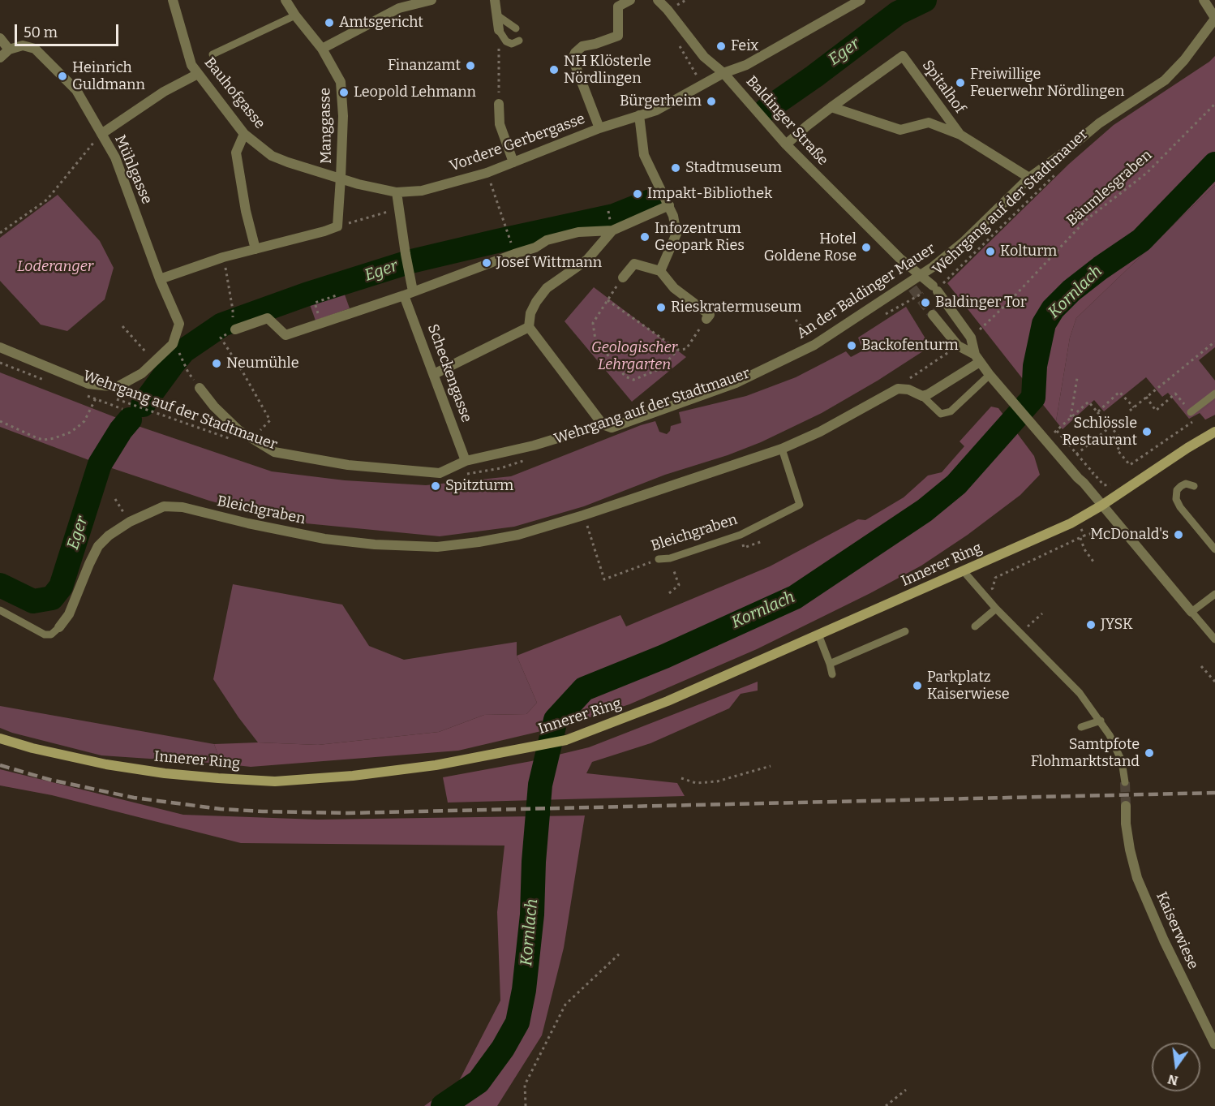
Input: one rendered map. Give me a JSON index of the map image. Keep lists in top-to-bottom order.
{
  "streets": {
    "main road": ["Innerer Ring"],
    "street": [
      "Spitalhof",
      "Bauhofgasse",
      "Baldinger Straße",
      "Manggasse",
      "Vordere Gerbergasse",
      "Mühlgasse",
      "An der Baldinger Mauer",
      "Scheckengasse",
      "Bleichgraben",
      "Kaiserwiese"
    ],
    "path": ["Bäumlesgraben", "Wehrgang auf der Stadtmauer"]
  },
  "crossings": [
    ["Spitalhof", "Baldinger Straße"],
    ["Spitalhof", "An der Baldinger Mauer"],
    ["Bauhofgasse", "Manggasse"],
    ["Bauhofgasse", "Vordere Gerbergasse"],
    ["Baldinger Straße", "Vordere Gerbergasse"],
    ["Baldinger Straße", "Wehrgang auf der Stadtmauer"],
    ["Baldinger Straße", "An der Baldinger Mauer"],
    ["Baldinger Straße", "Innerer Ring"],
    ["Manggasse", "Vordere Gerbergasse"],
    ["Vordere Gerbergasse", "Scheckengasse"],
    ["An der Baldinger Mauer", "Scheckengasse"]
  ],
  "water": ["Eger", "Kornlach"],
  "parks": ["Loderanger", "Geologischer Lehrgarten"],
  "places": [
    "Amtsgericht",
    "Feix",
    "Finanzamt",
    "NH Klösterle Nördlingen",
    "Heinrich Guldmann",
    "Freiwillige Feuerwehr Nördlingen",
    "Leopold Lehmann",
    "Bürgerheim",
    "Stadtmuseum",
    "Impakt-Bibliothek",
    "Infozentrum Geopark Ries",
    "Hotel Goldene Rose",
    "Kolturm",
    "Josef Wittmann",
    "Baldinger Tor",
    "Rieskratermuseum",
    "Backofenturm",
    "Neumühle",
    "Schlössle Restaurant",
    "Spitzturm",
    "McDonald's",
    "JYSK",
    "Parkplatz Kaiserwiese",
    "Samtpfote Flohmarktstand"
  ],
  "scale_bar": "50 m",
  "north": "bottom"
}
